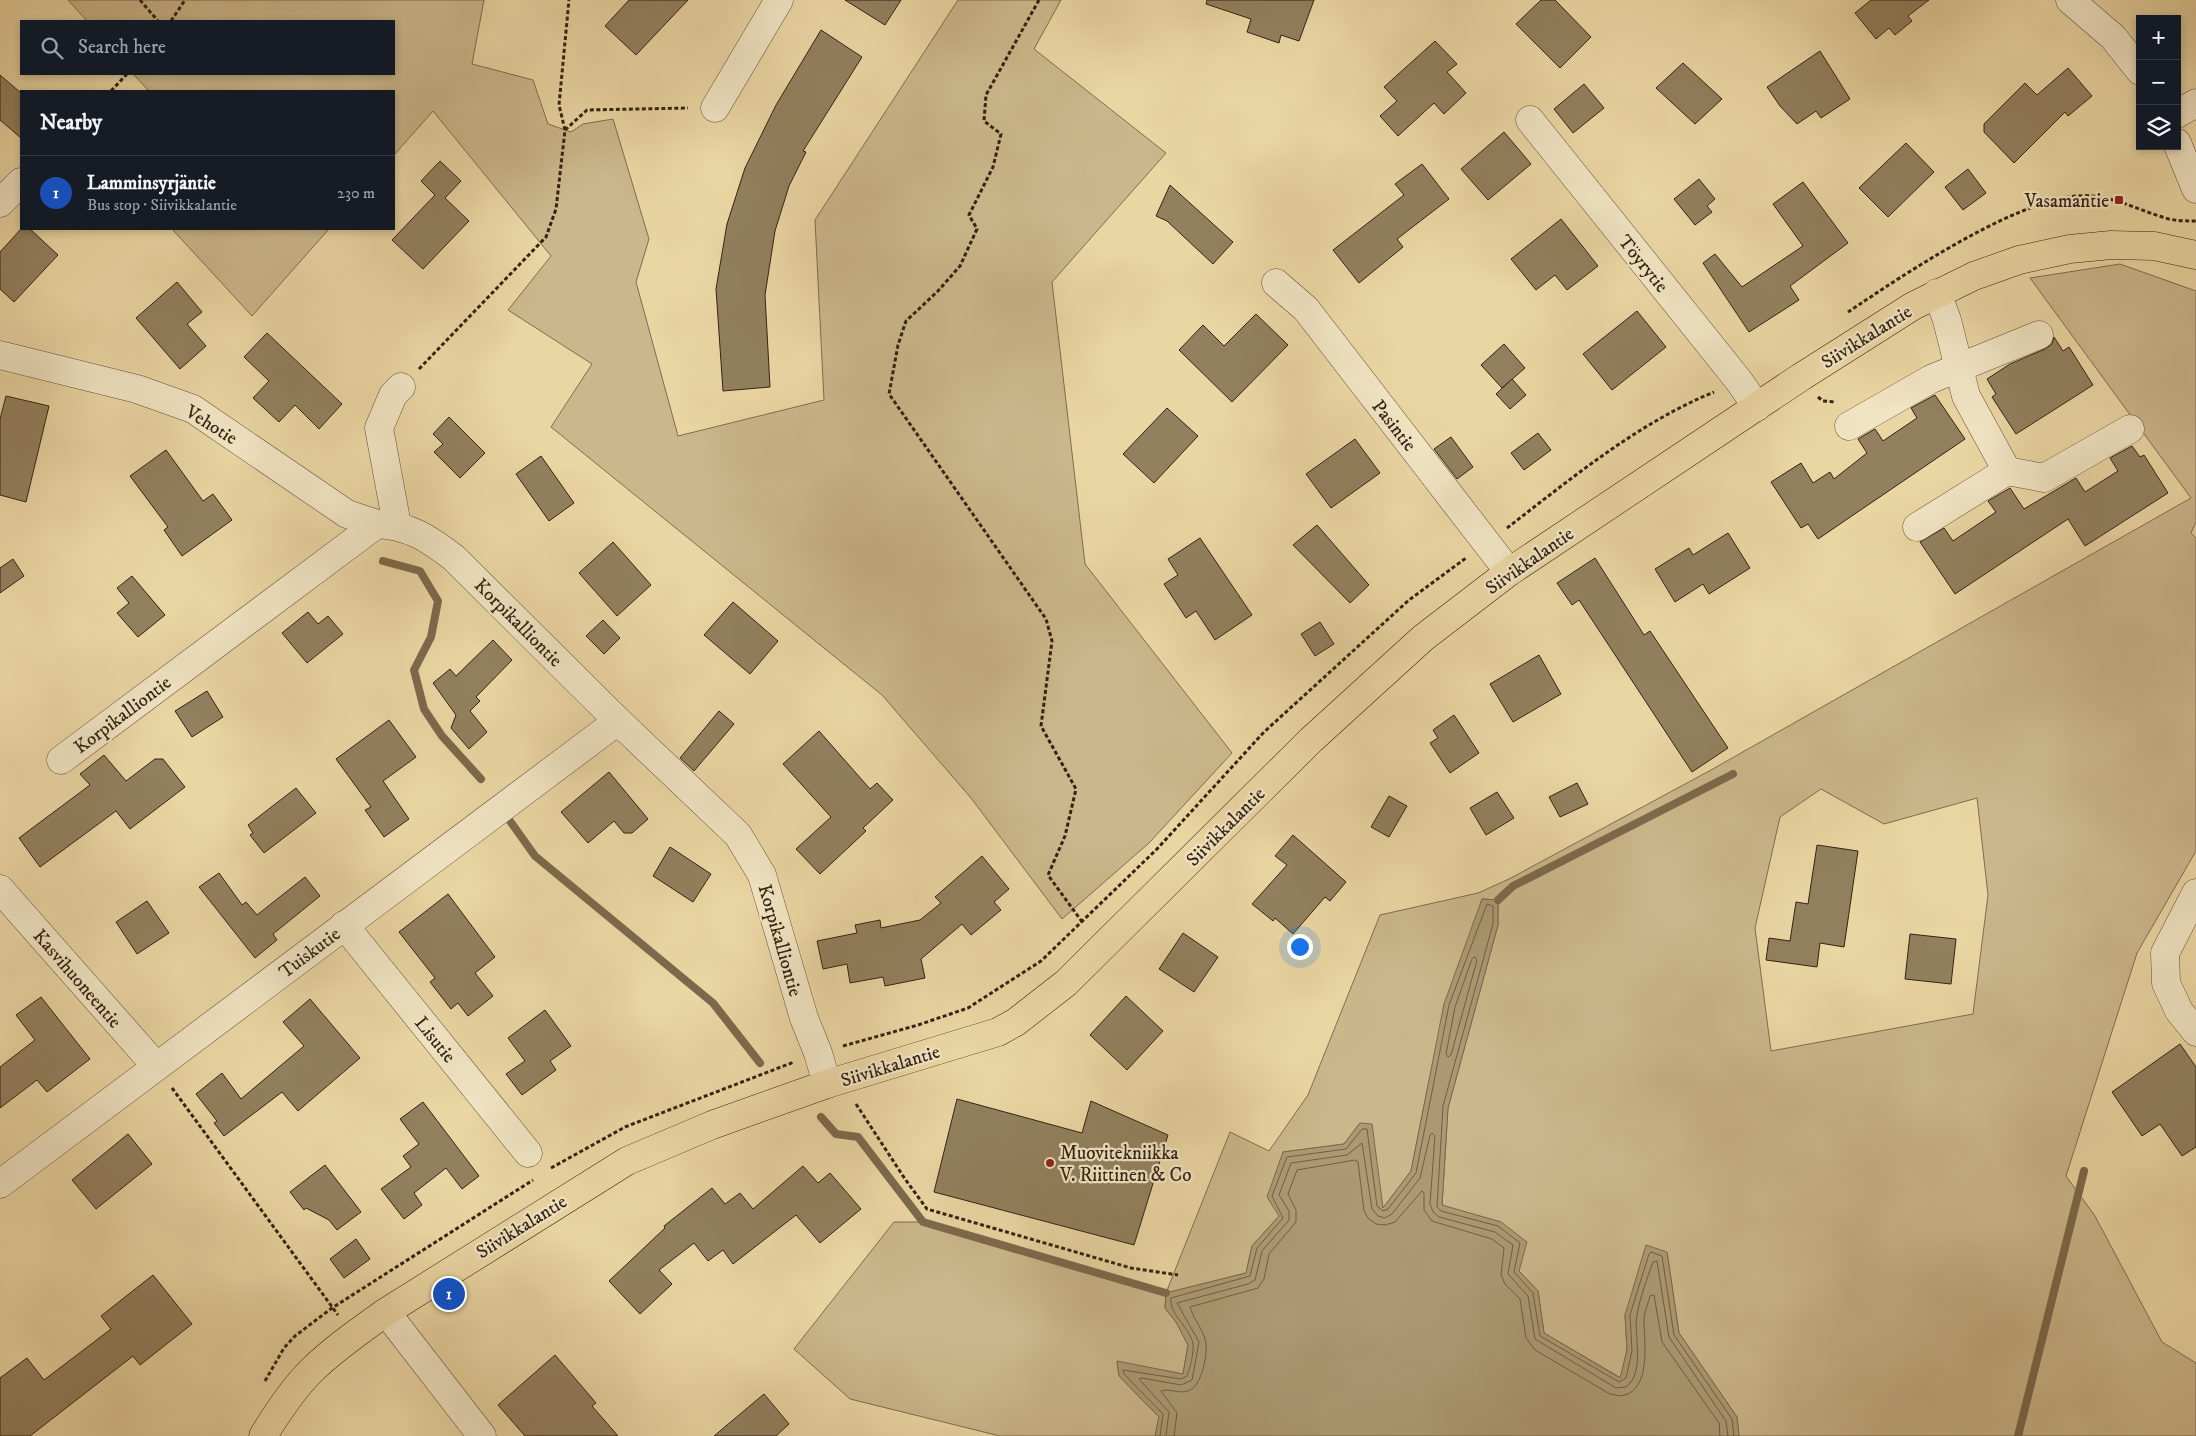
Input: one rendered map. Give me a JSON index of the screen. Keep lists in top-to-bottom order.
{
  "streets": {
    "main road": ["Siivikkalantie"],
    "street": [
      "Töyrytie",
      "Vehotie",
      "Pasintie",
      "Korpikalliontie",
      "Tuiskutie",
      "Kasvihuoneentie",
      "Lisutie"
    ]
  },
  "crossings": [
    ["Töyrytie", "Siivikkalantie"],
    ["Siivikkalantie", "Pasintie"],
    ["Siivikkalantie", "Korpikalliontie"],
    ["Vehotie", "Korpikalliontie"],
    ["Korpikalliontie", "Tuiskutie"],
    ["Tuiskutie", "Kasvihuoneentie"],
    ["Tuiskutie", "Lisutie"]
  ],
  "places": {
    "transit": ["Vasamantie"],
    "other": ["Muovitekniikka V. Riittinen & Co"]
  },
  "page": {
    "map_buttons": ["+", "−"],
    "search": "Search here",
    "heading": "Nearby",
    "list": [
      {
        "mark": "1",
        "name": "Lamminsyrjäntie",
        "note": "Bus stop · Siivikkalantie",
        "value": "230 m"
      }
    ],
    "pins": "1"
  }
}
